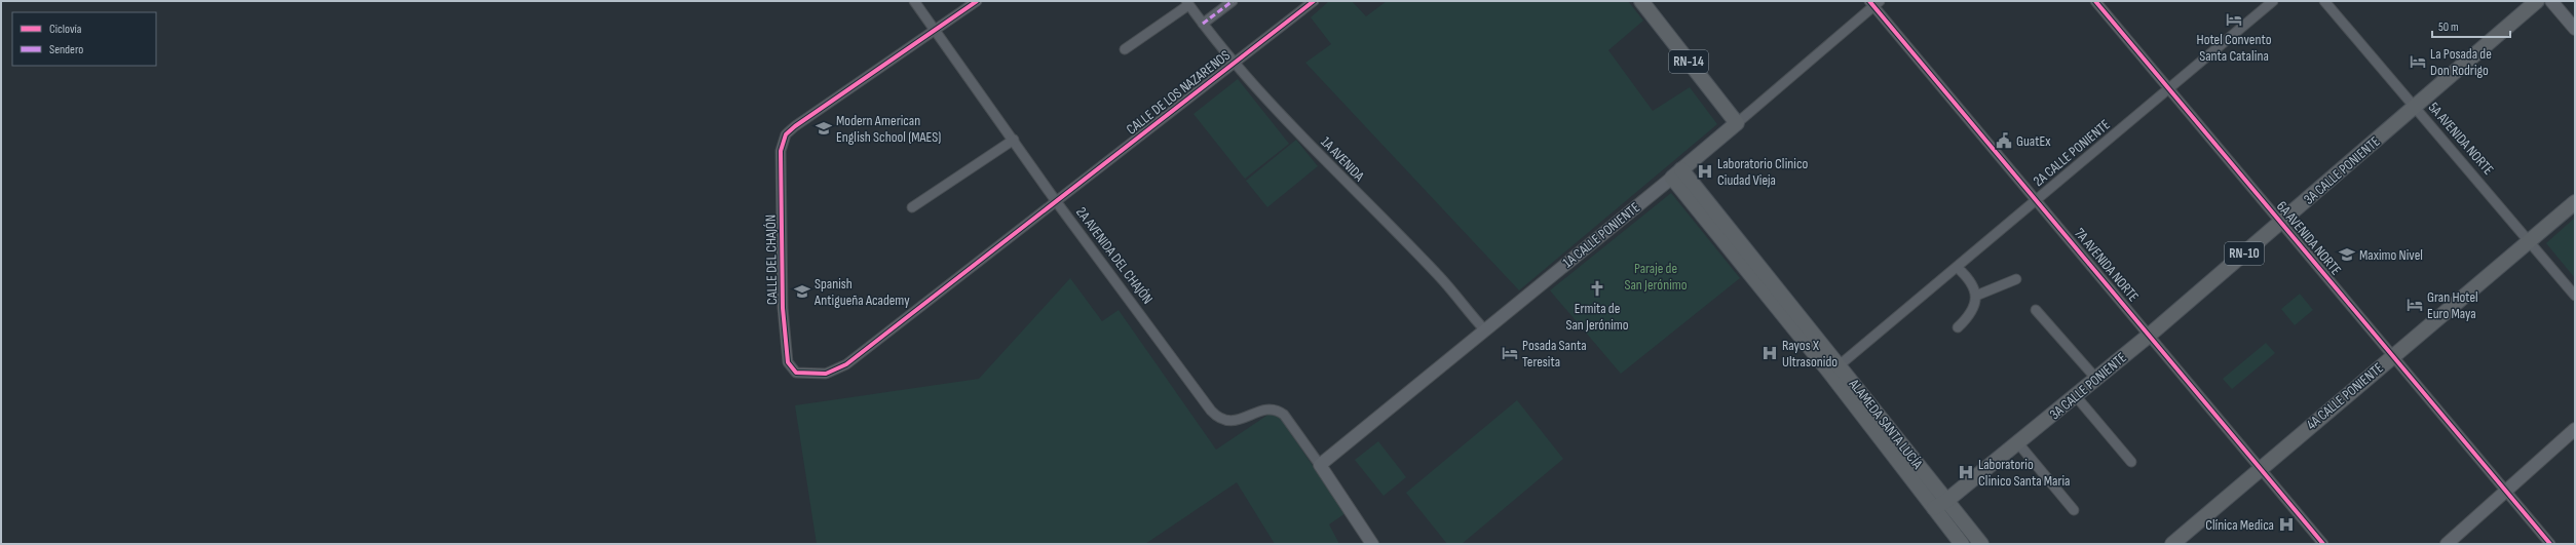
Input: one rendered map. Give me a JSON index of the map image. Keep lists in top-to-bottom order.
{
  "streets": {
    "main road": [
      "RN-14",
      "3A CALLE PONIENTE",
      "1A CALLE PONIENTE",
      "RN-10",
      "4A CALLE PONIENTE",
      "ALAMEDA SANTA LUCÍA"
    ],
    "street": [
      "CALLE DE LOS NAZARENOS",
      "5A AVENIDA NORTE",
      "2A CALLE PONIENTE",
      "1A AVENIDA",
      "6A AVENIDA NORTE",
      "2A AVENIDA DEL CHAJÓN",
      "CALLE DEL CHAJÓN",
      "7A AVENIDA NORTE"
    ]
  },
  "crossings": [
    ["RN-14", "1A CALLE PONIENTE"],
    ["CALLE DE LOS NAZARENOS", "1A AVENIDA"],
    ["CALLE DE LOS NAZARENOS", "2A AVENIDA DEL CHAJÓN"],
    ["CALLE DE LOS NAZARENOS", "CALLE DEL CHAJÓN"],
    ["5A AVENIDA NORTE", "3A CALLE PONIENTE"],
    ["5A AVENIDA NORTE", "4A CALLE PONIENTE"],
    ["2A CALLE PONIENTE", "6A AVENIDA NORTE"],
    ["2A CALLE PONIENTE", "7A AVENIDA NORTE"],
    ["2A CALLE PONIENTE", "ALAMEDA SANTA LUCÍA"],
    ["1A AVENIDA", "1A CALLE PONIENTE"],
    ["3A CALLE PONIENTE", "6A AVENIDA NORTE"],
    ["3A CALLE PONIENTE", "7A AVENIDA NORTE"],
    ["3A CALLE PONIENTE", "ALAMEDA SANTA LUCÍA"],
    ["1A CALLE PONIENTE", "2A AVENIDA DEL CHAJÓN"],
    ["1A CALLE PONIENTE", "7A AVENIDA NORTE"],
    ["1A CALLE PONIENTE", "ALAMEDA SANTA LUCÍA"],
    ["6A AVENIDA NORTE", "4A CALLE PONIENTE"],
    ["2A AVENIDA DEL CHAJÓN", "CALLE DEL CHAJÓN"],
    ["7A AVENIDA NORTE", "4A CALLE PONIENTE"]
  ],
  "parks": ["Paraje de San Jerónimo"],
  "places": {
    "hotel": [
      "Hotel Convento Santa Catalina",
      "La Posada de Don Rodrigo",
      "Gran Hotel Euro Maya",
      "Posada Santa Teresita"
    ],
    "school or university": ["Modern American English School (MAES)", "Maximo Nivel", "Spanish Antigueña Academy"],
    "public building": ["GuatEx"],
    "hospital": [
      "Laboratorio Clinico Ciudad Vieja",
      "Rayos X Ultrasonido",
      "Laboratorio Clinico Santa Maria",
      "Clínica Medica"
    ],
    "church": ["Ermita de San Jerónimo"]
  },
  "legend": ["Ciclovía", "Sendero"],
  "scale_bar": "50 m"
}
